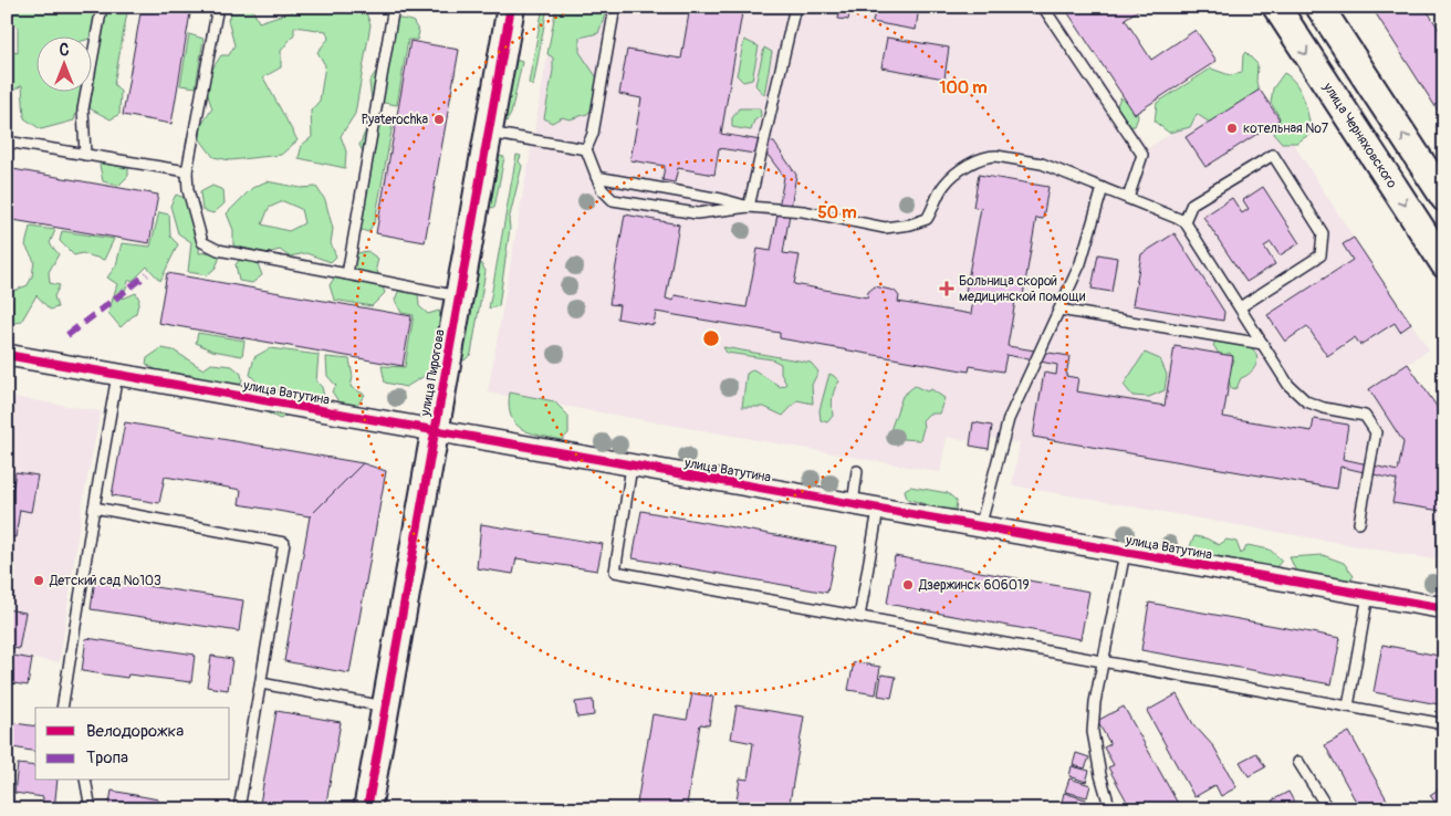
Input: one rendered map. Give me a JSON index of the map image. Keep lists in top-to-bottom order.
{
  "streets": {
    "street": ["улица Черняховского", "улица Пирогова", "улица Ватутина"]
  },
  "crossings": [
    ["улица Пирогова", "улица Ватутина"]
  ],
  "places": {
    "other": [
      "Pyaterochka",
      "котельная №7",
      "Детский сад №103",
      "Дзержинск 606019"
    ],
    "health": ["Больница скорой медицинской помощи"]
  },
  "legend": ["Велодорожка", "Тропа"],
  "north": "top",
  "rings": ["100 m", "50 m"]
}
